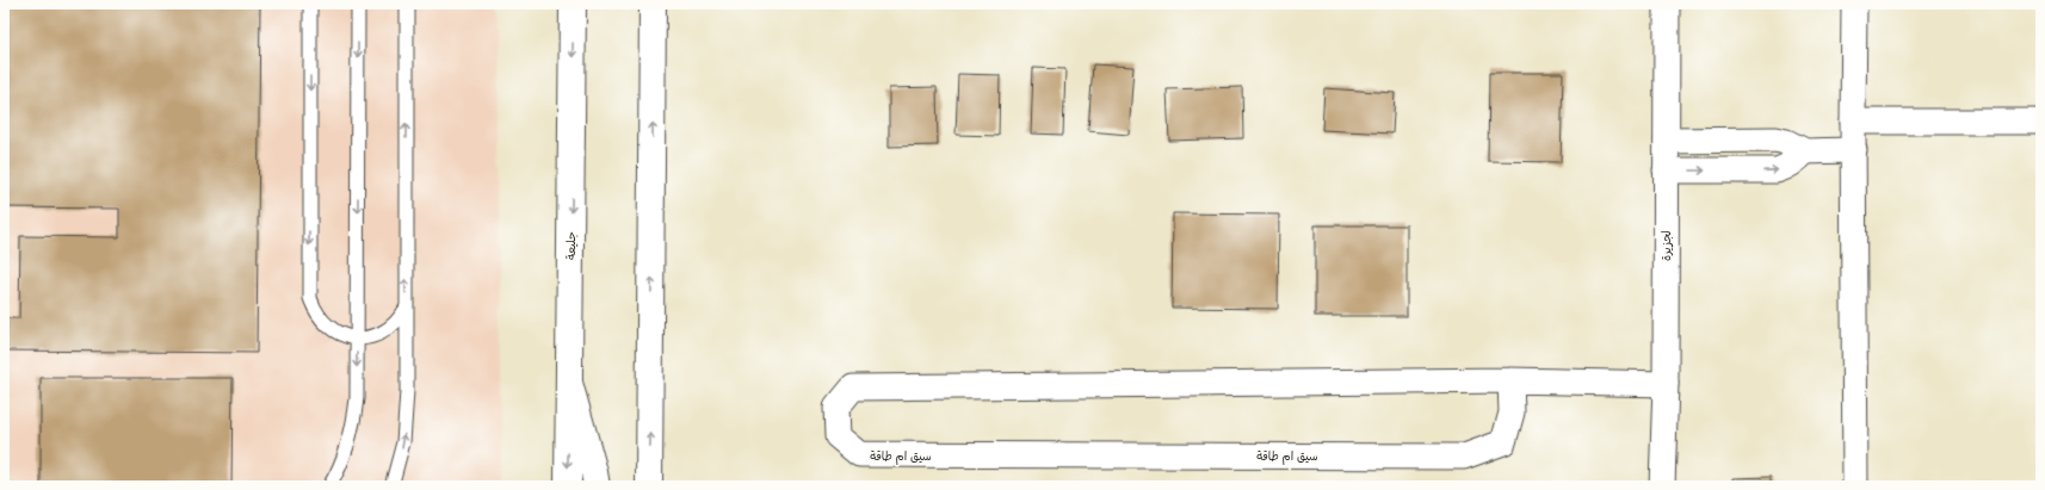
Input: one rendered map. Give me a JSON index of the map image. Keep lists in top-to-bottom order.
{
  "streets": {
    "main road": ["جليعة"],
    "street": ["لجزيرة", "سيق ام طاقة"]
  },
  "crossings": [
    ["لجزيرة", "سيق ام طاقة"]
  ]
}
